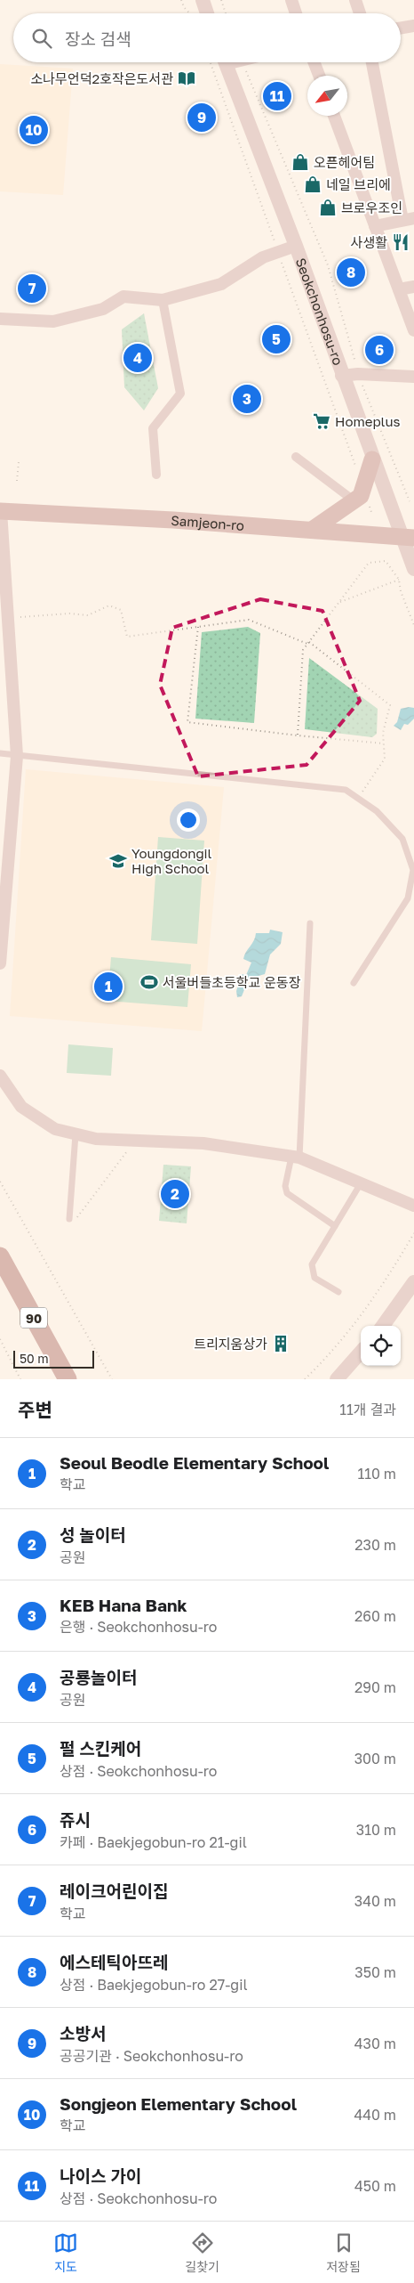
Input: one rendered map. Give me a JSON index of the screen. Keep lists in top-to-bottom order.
{
  "streets": {
    "main road": ["Samjeon-ro", "90"],
    "street": ["Seokchonhosu-ro"]
  },
  "crossings": [
    ["Seokchonhosu-ro", "Samjeon-ro"]
  ],
  "places": {
    "library": ["소나무언덕2호작은도서관"],
    "shop": ["오픈헤어팀", "네일 브리에", "브로우조인"],
    "restaurant": ["사생활"],
    "supermarket": ["Homeplus"],
    "school or university": ["Youngdongil High School"],
    "sports": ["서울버들초등학교 운동장"],
    "building": ["트리지움상가"]
  },
  "scale_bar": "50 m",
  "north": "bottom left",
  "page": {
    "search": "장소 검색",
    "pins": [
      "11",
      "9",
      "10",
      "8",
      "7",
      "5",
      "6",
      "4",
      "3",
      "1",
      "2"
    ],
    "scale": "50 m",
    "heading": ["주변", "11개 결과"],
    "list": [
      {
        "mark": "1",
        "name": "Seoul Beodle Elementary School",
        "note": "학교",
        "value": "110 m"
      },
      {
        "mark": "2",
        "name": "성 놀이터",
        "note": "공원",
        "value": "230 m"
      },
      {
        "mark": "3",
        "name": "KEB Hana Bank",
        "note": "은행 · Seokchonhosu-ro",
        "value": "260 m"
      },
      {
        "mark": "4",
        "name": "공룡놀이터",
        "note": "공원",
        "value": "290 m"
      },
      {
        "mark": "5",
        "name": "펄 스킨케어",
        "note": "상점 · Seokchonhosu-ro",
        "value": "300 m"
      },
      {
        "mark": "6",
        "name": "쥬시",
        "note": "카페 · Baekjegobun-ro 21-gil",
        "value": "310 m"
      },
      {
        "mark": "7",
        "name": "레이크어린이집",
        "note": "학교",
        "value": "340 m"
      },
      {
        "mark": "8",
        "name": "에스테틱아뜨레",
        "note": "상점 · Baekjegobun-ro 27-gil",
        "value": "350 m"
      },
      {
        "mark": "9",
        "name": "소방서",
        "note": "공공기관 · Seokchonhosu-ro",
        "value": "430 m"
      },
      {
        "mark": "10",
        "name": "Songjeon Elementary School",
        "note": "학교",
        "value": "440 m"
      },
      {
        "mark": "11",
        "name": "나이스 가이",
        "note": "상점 · Seokchonhosu-ro",
        "value": "450 m"
      }
    ],
    "nav": ["지도", "길찾기", "저장됨"]
  }
}
